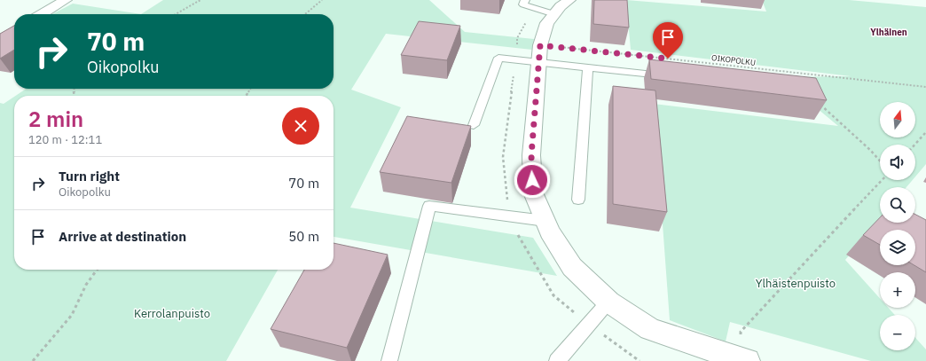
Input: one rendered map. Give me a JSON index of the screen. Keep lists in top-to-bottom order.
{
  "streets": {
    "path": ["OIKOPOLKU"]
  },
  "districts": ["Ylhäinen"],
  "parks": ["Ylhäistenpuisto", "Kerrolanpuisto"],
  "north": "top",
  "page": {
    "turn": ["70 m", "Oikopolku"],
    "heading": ["2 min", "120 m · 12:11"],
    "map_buttons": ["+", "−"],
    "list": [
      {
        "name": "Turn right",
        "note": "Oikopolku",
        "value": "70 m"
      },
      {
        "name": "Arrive at destination",
        "value": "50 m"
      }
    ]
  }
}
